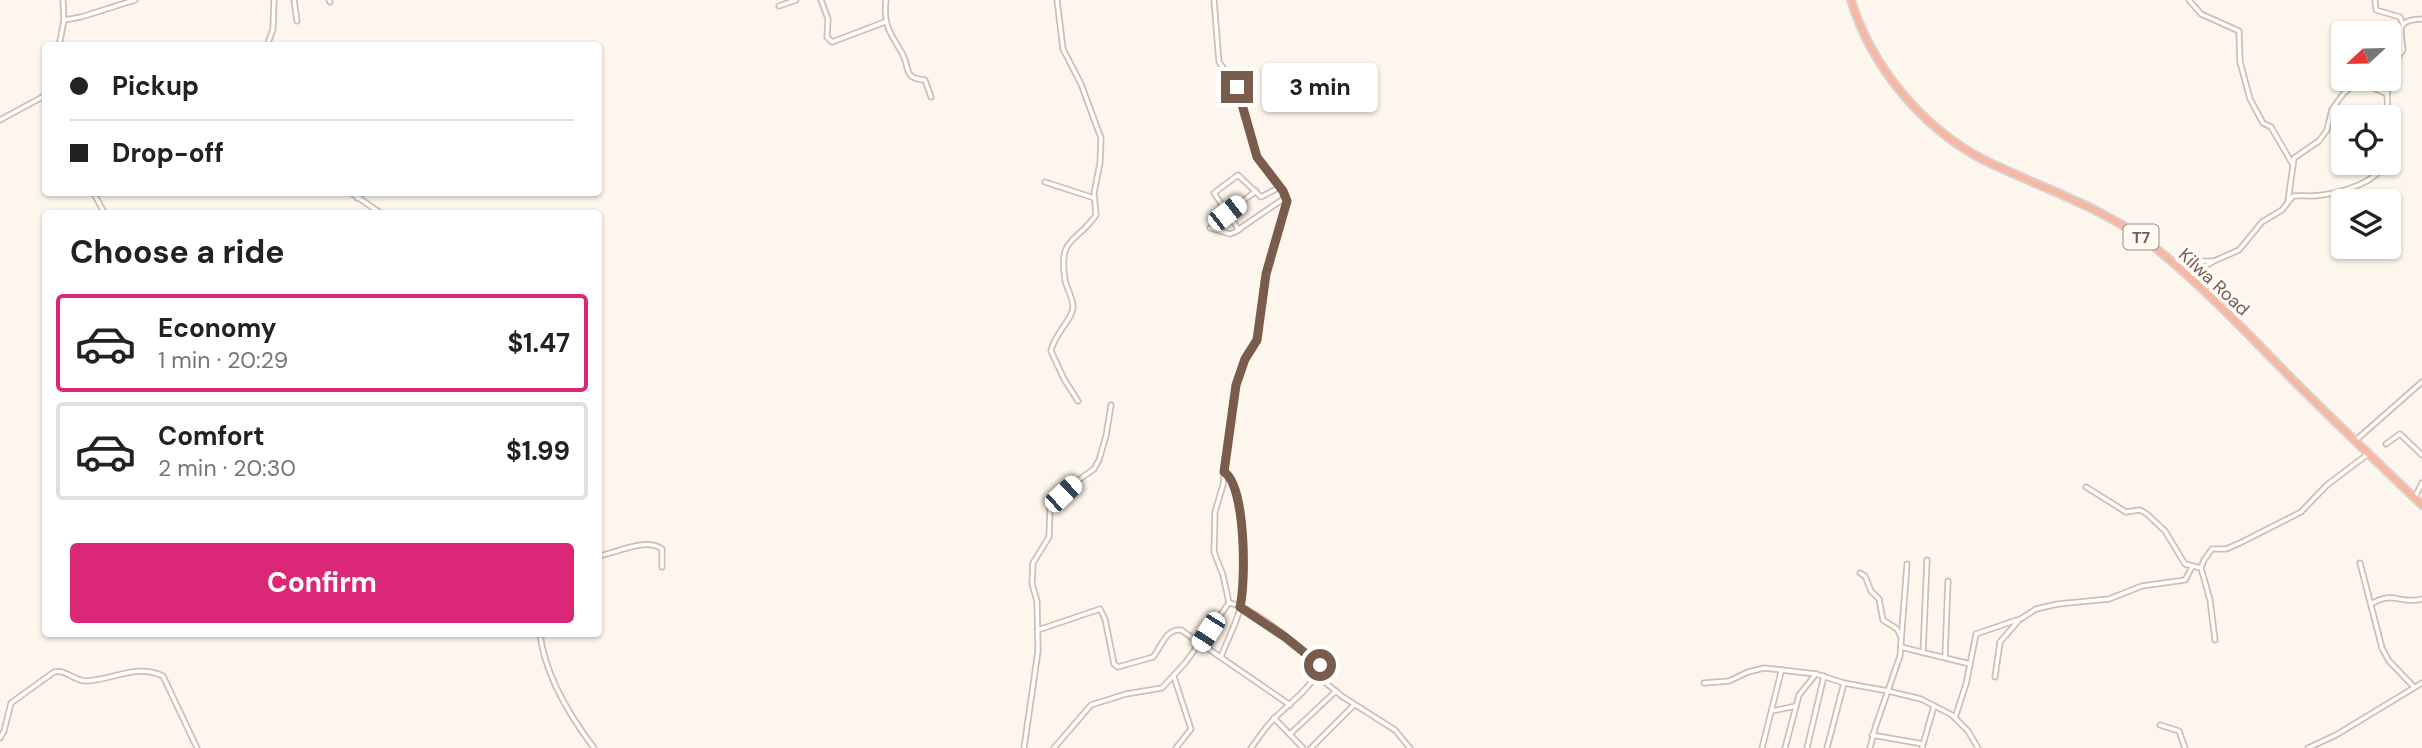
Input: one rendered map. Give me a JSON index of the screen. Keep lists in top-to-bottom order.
{
  "streets": {
    "highway": ["T7", "Kilwa Road"]
  },
  "north": "left",
  "page": {
    "banner": ["Pickup", "Drop-off"],
    "bubble": "3 min",
    "heading": "Choose a ride",
    "list": [
      {
        "name": "Economy",
        "note": "1 min · 20:29",
        "value": "$1.47"
      },
      {
        "name": "Comfort",
        "note": "2 min · 20:30",
        "value": "$1.99"
      }
    ],
    "buttons": "Confirm"
  }
}
